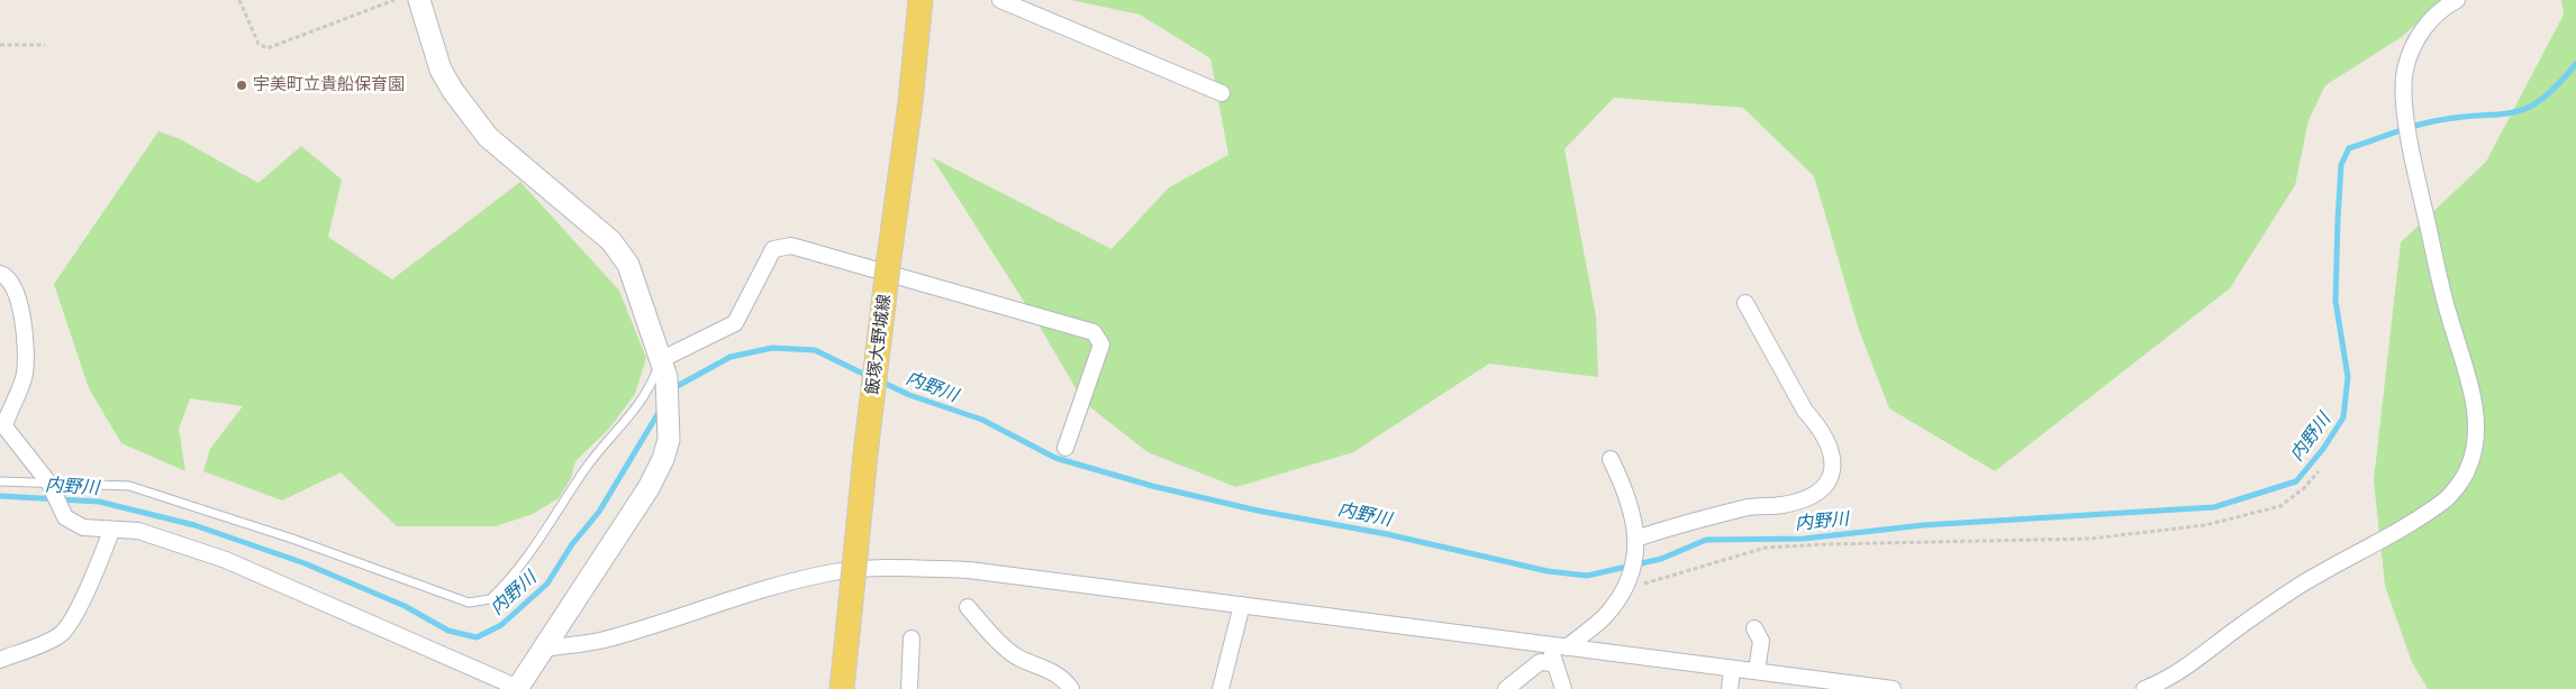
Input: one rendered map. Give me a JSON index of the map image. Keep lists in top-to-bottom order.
{
  "streets": {
    "main road": ["飯塚大野城線"]
  },
  "water": ["内野川"],
  "places": ["宇美町立貴船保育園"]
}
